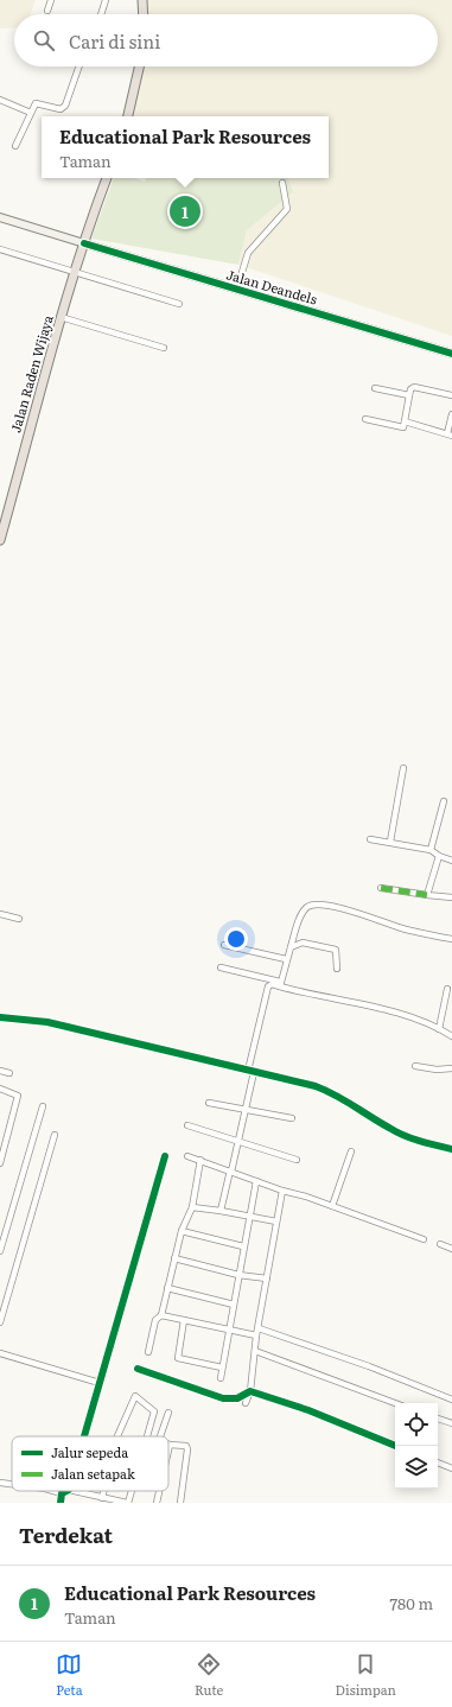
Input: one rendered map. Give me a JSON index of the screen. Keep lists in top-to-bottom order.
{
  "streets": {
    "highway": ["Jalan Raden Wijaya"],
    "street": ["Jalan Deandels"]
  },
  "crossings": [
    ["Jalan Deandels", "Jalan Raden Wijaya"]
  ],
  "legend": ["Jalur sepeda", "Jalan setapak"],
  "page": {
    "search": "Cari di sini",
    "popup": ["Educational Park Resources", "Taman"],
    "pins": "1",
    "heading": "Terdekat",
    "list": [
      {
        "mark": "1",
        "name": "Educational Park Resources",
        "note": "Taman",
        "value": "780 m"
      }
    ],
    "nav": ["Peta", "Rute", "Disimpan"]
  }
}
